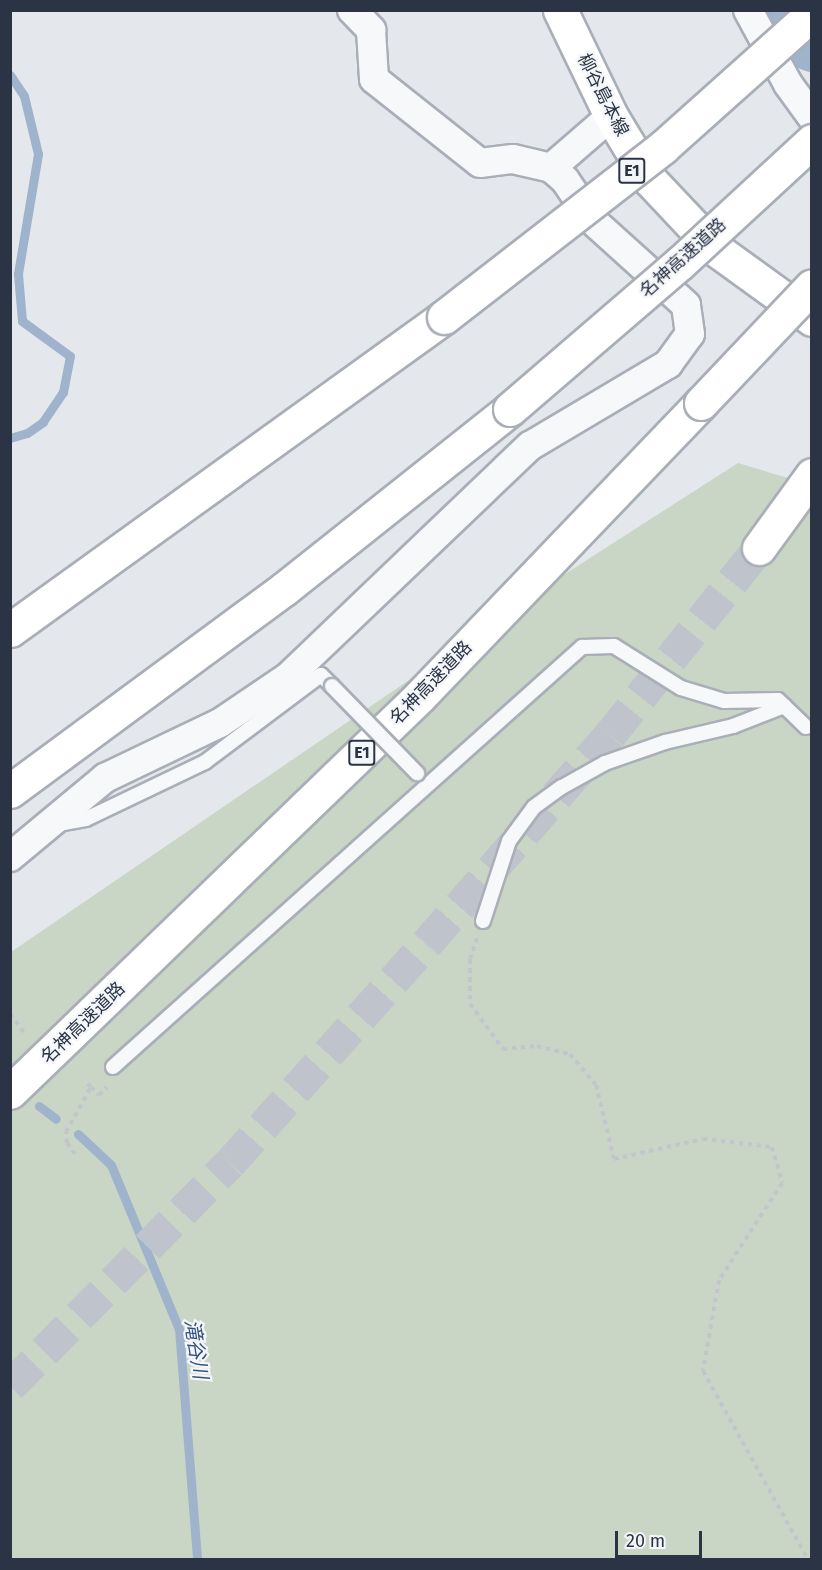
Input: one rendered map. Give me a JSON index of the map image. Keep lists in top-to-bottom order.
{
  "streets": {
    "main road": ["柳谷島本線", "E1", "名神高速道路"]
  },
  "water": ["滝谷川"],
  "scale_bar": "20 m"
}
